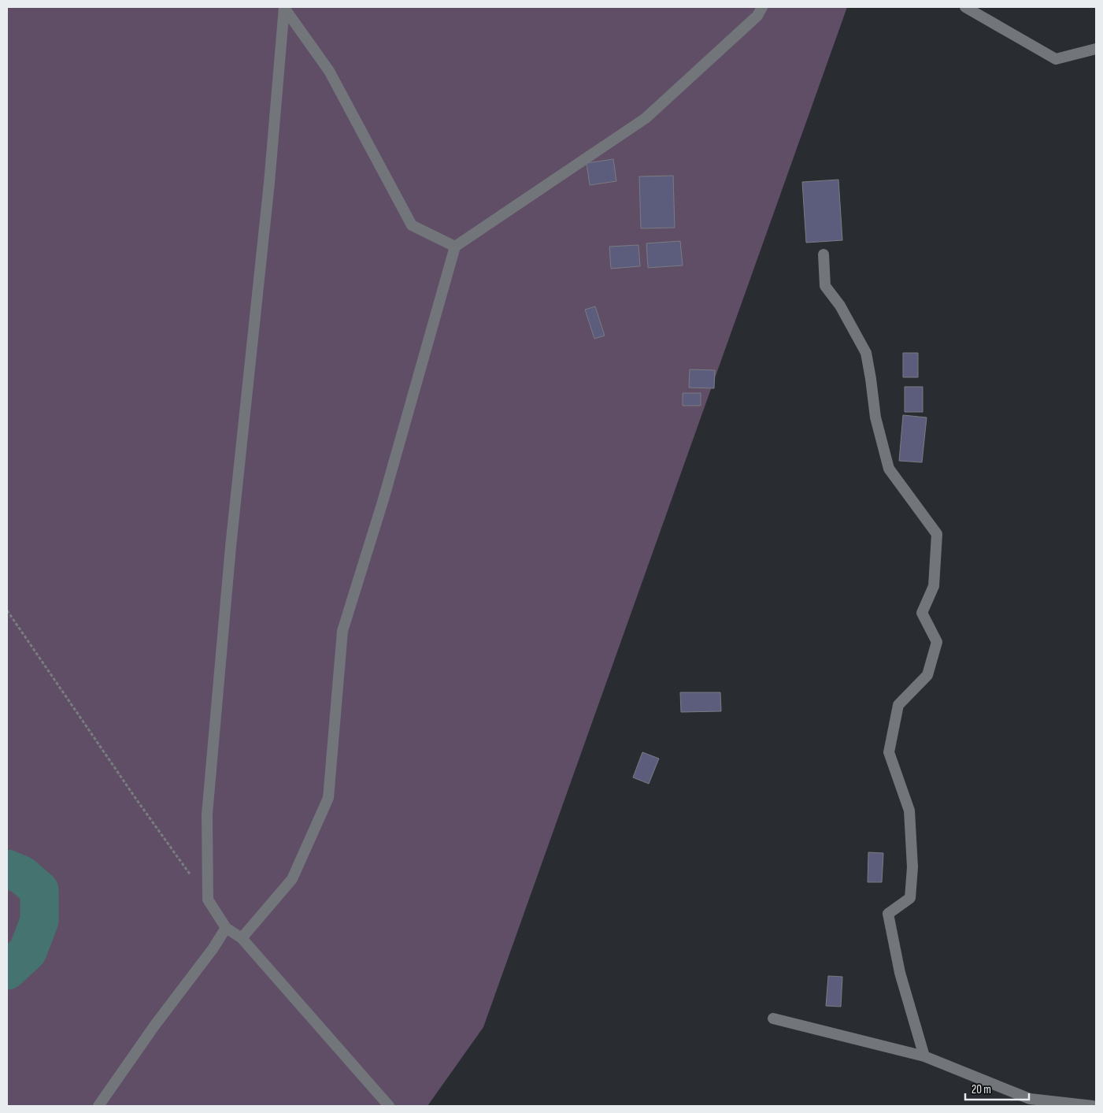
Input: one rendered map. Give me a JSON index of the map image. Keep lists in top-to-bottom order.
{
  "scale_bar": "20 m"
}
